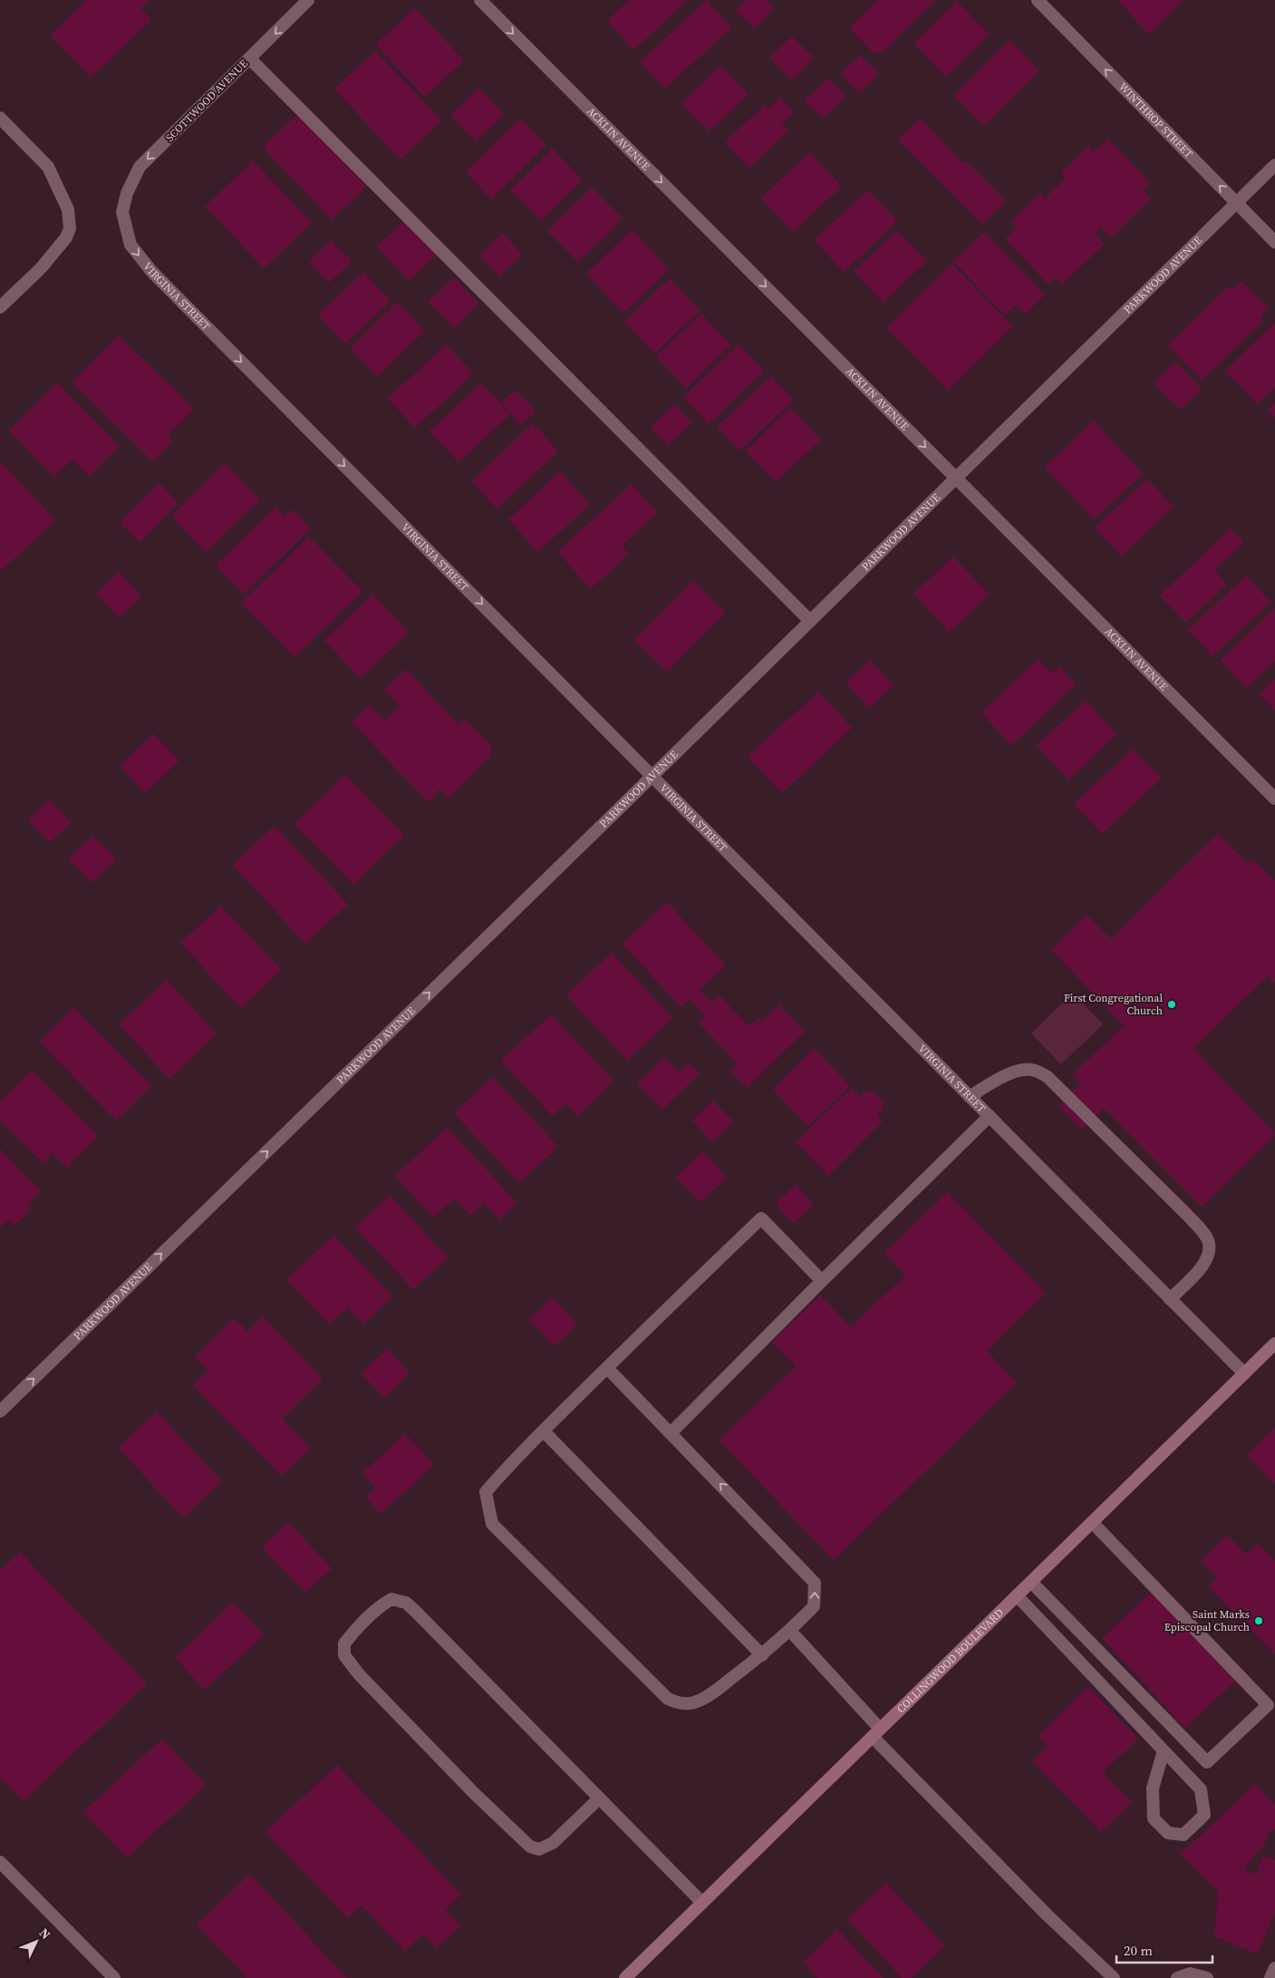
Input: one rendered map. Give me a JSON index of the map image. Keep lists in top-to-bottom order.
{
  "streets": {
    "main road": ["COLLINGWOOD BOULEVARD"],
    "street": [
      "SCOTTWOOD AVENUE",
      "WINTHROP STREET",
      "ACKLIN AVENUE",
      "PARKWOOD AVENUE",
      "VIRGINIA STREET"
    ]
  },
  "crossings": [
    ["SCOTTWOOD AVENUE", "VIRGINIA STREET"],
    ["WINTHROP STREET", "PARKWOOD AVENUE"],
    ["ACKLIN AVENUE", "PARKWOOD AVENUE"],
    ["PARKWOOD AVENUE", "VIRGINIA STREET"],
    ["VIRGINIA STREET", "COLLINGWOOD BOULEVARD"]
  ],
  "one_way": [
    "SCOTTWOOD AVENUE",
    "WINTHROP STREET",
    "ACKLIN AVENUE",
    "PARKWOOD AVENUE",
    "VIRGINIA STREET"
  ],
  "places": ["First Congregational Church", "Saint Marks Episcopal Church"],
  "scale_bar": "20 m",
  "north": "top right"
}
